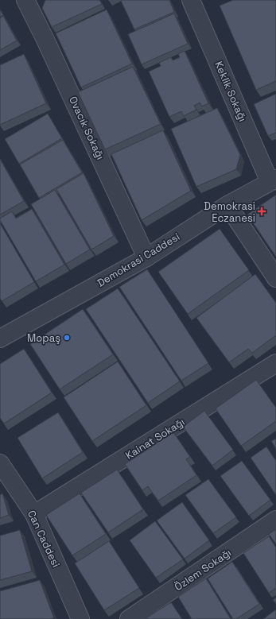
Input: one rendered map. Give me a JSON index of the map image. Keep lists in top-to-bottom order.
{
  "streets": {
    "street": [
      "Keklik Sokağı",
      "Ovacık Sokağı",
      "Demokrasi Caddesi",
      "Kainat Sokağı",
      "Can Caddesi",
      "Özlem Sokağı"
    ]
  },
  "crossings": [
    ["Keklik Sokağı", "Demokrasi Caddesi"],
    ["Ovacık Sokağı", "Demokrasi Caddesi"],
    ["Kainat Sokağı", "Can Caddesi"]
  ],
  "places": {
    "health": ["Demokrasi Eczanesi"],
    "other": ["Mopaş"]
  }
}
